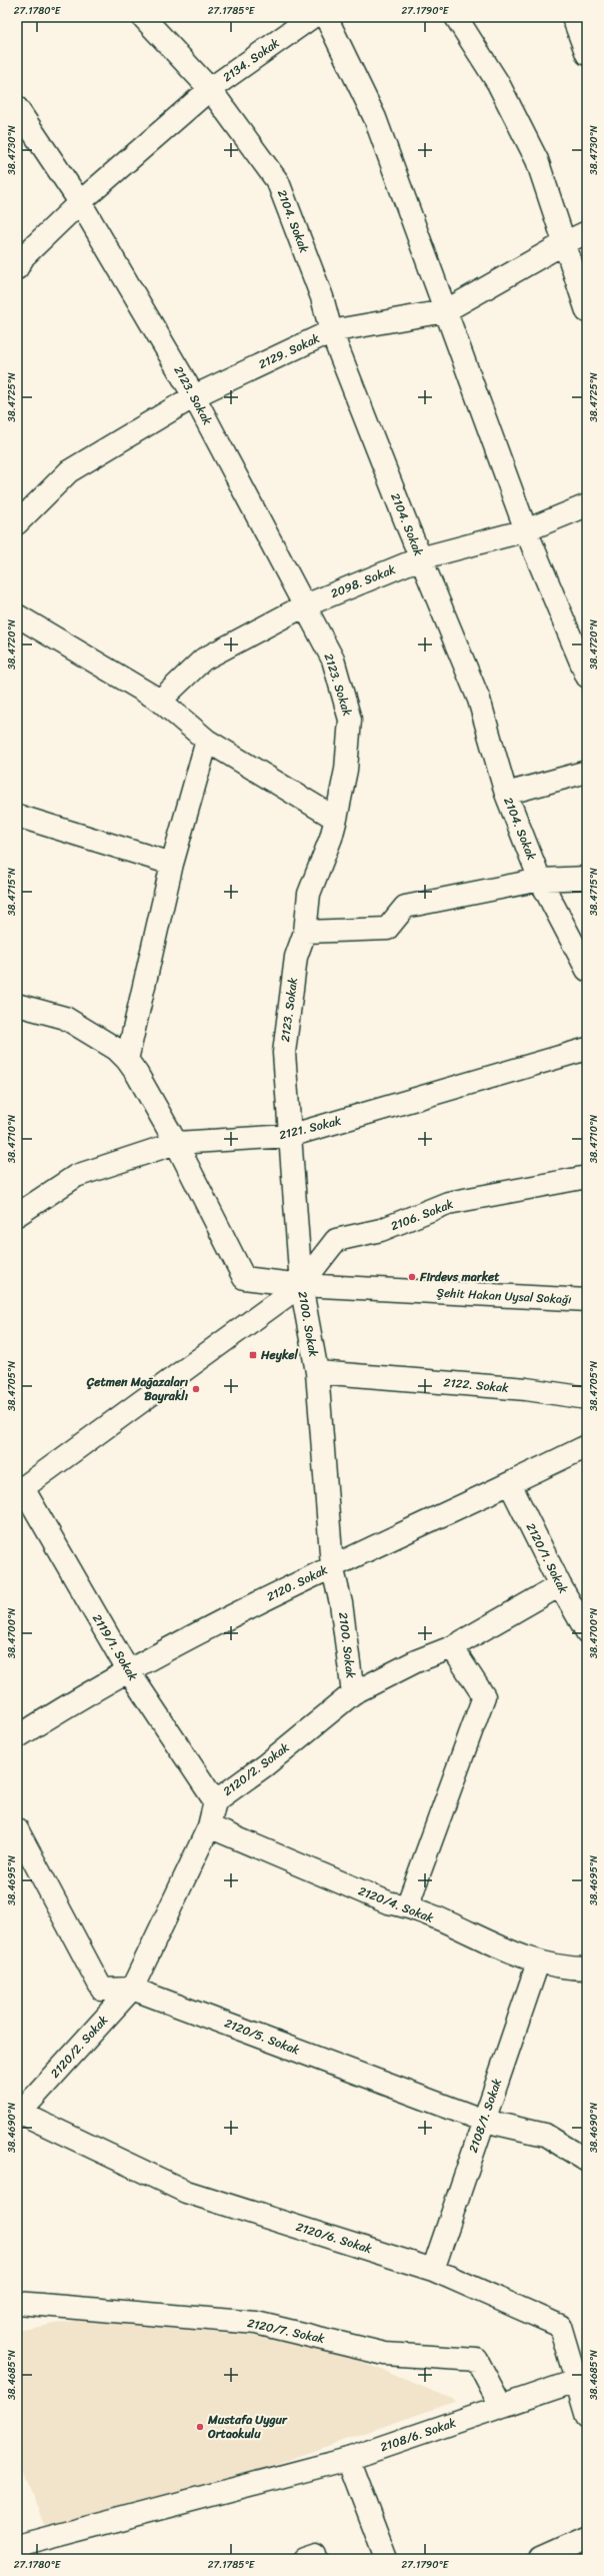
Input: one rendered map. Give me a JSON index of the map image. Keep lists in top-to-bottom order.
{
  "streets": {
    "street": [
      "2134. Sokak",
      "2104. Sokak",
      "2129. Sokak",
      "2123. Sokak",
      "2098. Sokak",
      "2121. Sokak",
      "2106. Sokak",
      "Şehit Hakan Uysal Sokağı",
      "2100. Sokak",
      "2122. Sokak",
      "2120/1. Sokak",
      "2120. Sokak",
      "2119/1. Sokak",
      "2120/2. Sokak",
      "2120/4. Sokak",
      "2120/5. Sokak",
      "2108/1. Sokak",
      "2120/6. Sokak",
      "2120/7. Sokak",
      "2108/6. Sokak"
    ]
  },
  "crossings": [
    ["2134. Sokak", "2104. Sokak"],
    ["2134. Sokak", "2123. Sokak"],
    ["2104. Sokak", "2129. Sokak"],
    ["2104. Sokak", "2098. Sokak"],
    ["2129. Sokak", "2123. Sokak"],
    ["2123. Sokak", "2098. Sokak"],
    ["2123. Sokak", "2121. Sokak"],
    ["2123. Sokak", "2106. Sokak"],
    ["2123. Sokak", "Şehit Hakan Uysal Sokağı"],
    ["2123. Sokak", "2100. Sokak"],
    ["2121. Sokak", "2100. Sokak"],
    ["2106. Sokak", "Şehit Hakan Uysal Sokağı"],
    ["2106. Sokak", "2100. Sokak"],
    ["2106. Sokak", "2119/1. Sokak"],
    ["Şehit Hakan Uysal Sokağı", "2100. Sokak"],
    ["2100. Sokak", "2122. Sokak"],
    ["2100. Sokak", "2120. Sokak"],
    ["2100. Sokak", "2120/2. Sokak"],
    ["2120/1. Sokak", "2120. Sokak"],
    ["2120/1. Sokak", "2120/2. Sokak"],
    ["2120. Sokak", "2119/1. Sokak"],
    ["2119/1. Sokak", "2120/2. Sokak"],
    ["2120/2. Sokak", "2120/4. Sokak"],
    ["2120/2. Sokak", "2120/5. Sokak"],
    ["2120/2. Sokak", "2120/6. Sokak"],
    ["2120/4. Sokak", "2108/1. Sokak"],
    ["2120/5. Sokak", "2108/1. Sokak"],
    ["2108/1. Sokak", "2120/6. Sokak"],
    ["2120/6. Sokak", "2108/6. Sokak"],
    ["2120/7. Sokak", "2108/6. Sokak"]
  ],
  "places": {
    "other": ["Firdevs market", "Çetmen Mağazaları Bayraklı", "Mustafa Uygur Ortaokulu"],
    "transit": ["Heykel"]
  },
  "coordinates": [
    "27.1780°E",
    "27.1785°E",
    "27.1790°E",
    "38.4730°N",
    "38.4725°N",
    "38.4720°N",
    "38.4715°N",
    "38.4710°N",
    "38.4705°N",
    "38.4700°N",
    "38.4695°N",
    "38.4690°N",
    "38.4685°N"
  ]
}
